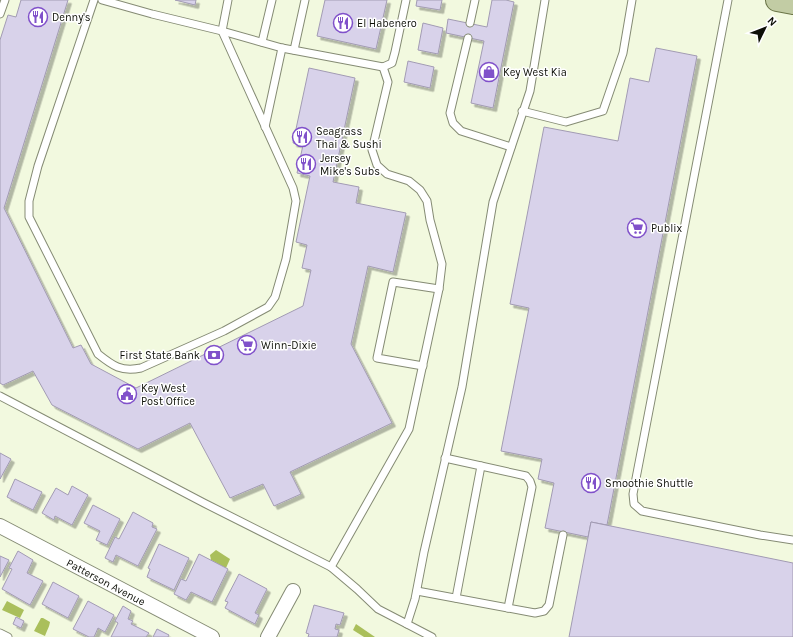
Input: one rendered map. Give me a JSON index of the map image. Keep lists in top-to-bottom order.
{
  "streets": {
    "street": ["Patterson Avenue"]
  },
  "places": {
    "restaurant": [
      "Denny's",
      "El Habenero",
      "Seagrass Thai & Sushi",
      "Jersey Mike's Subs",
      "Smoothie Shuttle"
    ],
    "shop": ["Key West Kia"],
    "supermarket": ["Publix", "Winn-Dixie"],
    "bank": ["First State Bank"],
    "public building": ["Key West Post Office"]
  },
  "north": "top right"
}
